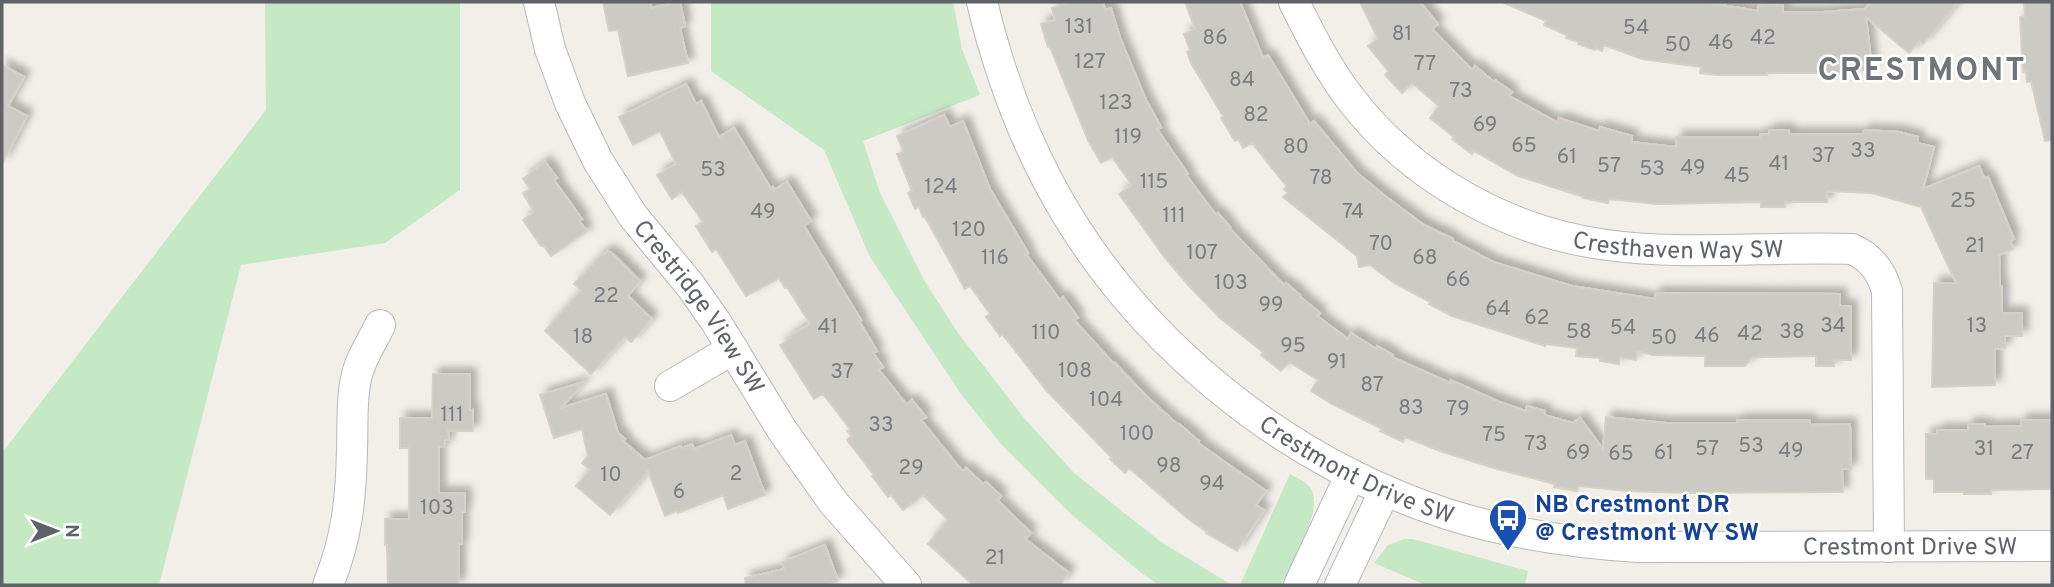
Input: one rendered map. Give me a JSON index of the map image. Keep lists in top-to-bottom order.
{
  "streets": {
    "street": ["Cresthaven Way SW", "Crestridge View SW", "Crestmont Drive SW"]
  },
  "crossings": [
    ["Cresthaven Way SW", "Crestmont Drive SW"]
  ],
  "districts": ["CRESTMONT"],
  "places": {
    "bus stop": ["NB Crestmont DR @ Crestmont WY SW"]
  },
  "house_numbers": [
    "131",
    "54",
    "81",
    "86",
    "42",
    "46",
    "50",
    "127",
    "77",
    "84",
    "73",
    "123",
    "82",
    "69",
    "119",
    "65",
    "80",
    "33",
    "37",
    "61",
    "41",
    "57",
    "49",
    "53",
    "53",
    "45",
    "78",
    "115",
    "124",
    "25",
    "49",
    "74",
    "111",
    "120",
    "70",
    "21",
    "107",
    "116",
    "68",
    "66",
    "103",
    "22",
    "99",
    "64",
    "62",
    "34",
    "13",
    "41",
    "54",
    "58",
    "38",
    "110",
    "42",
    "46",
    "18",
    "50",
    "95",
    "91",
    "108",
    "37",
    "87",
    "104",
    "83",
    "79",
    "111",
    "33",
    "100",
    "75",
    "73",
    "53",
    "57",
    "31",
    "49",
    "69",
    "61",
    "27",
    "65",
    "98",
    "29",
    "2",
    "10",
    "94",
    "6",
    "103",
    "21"
  ],
  "north": "right"
}
